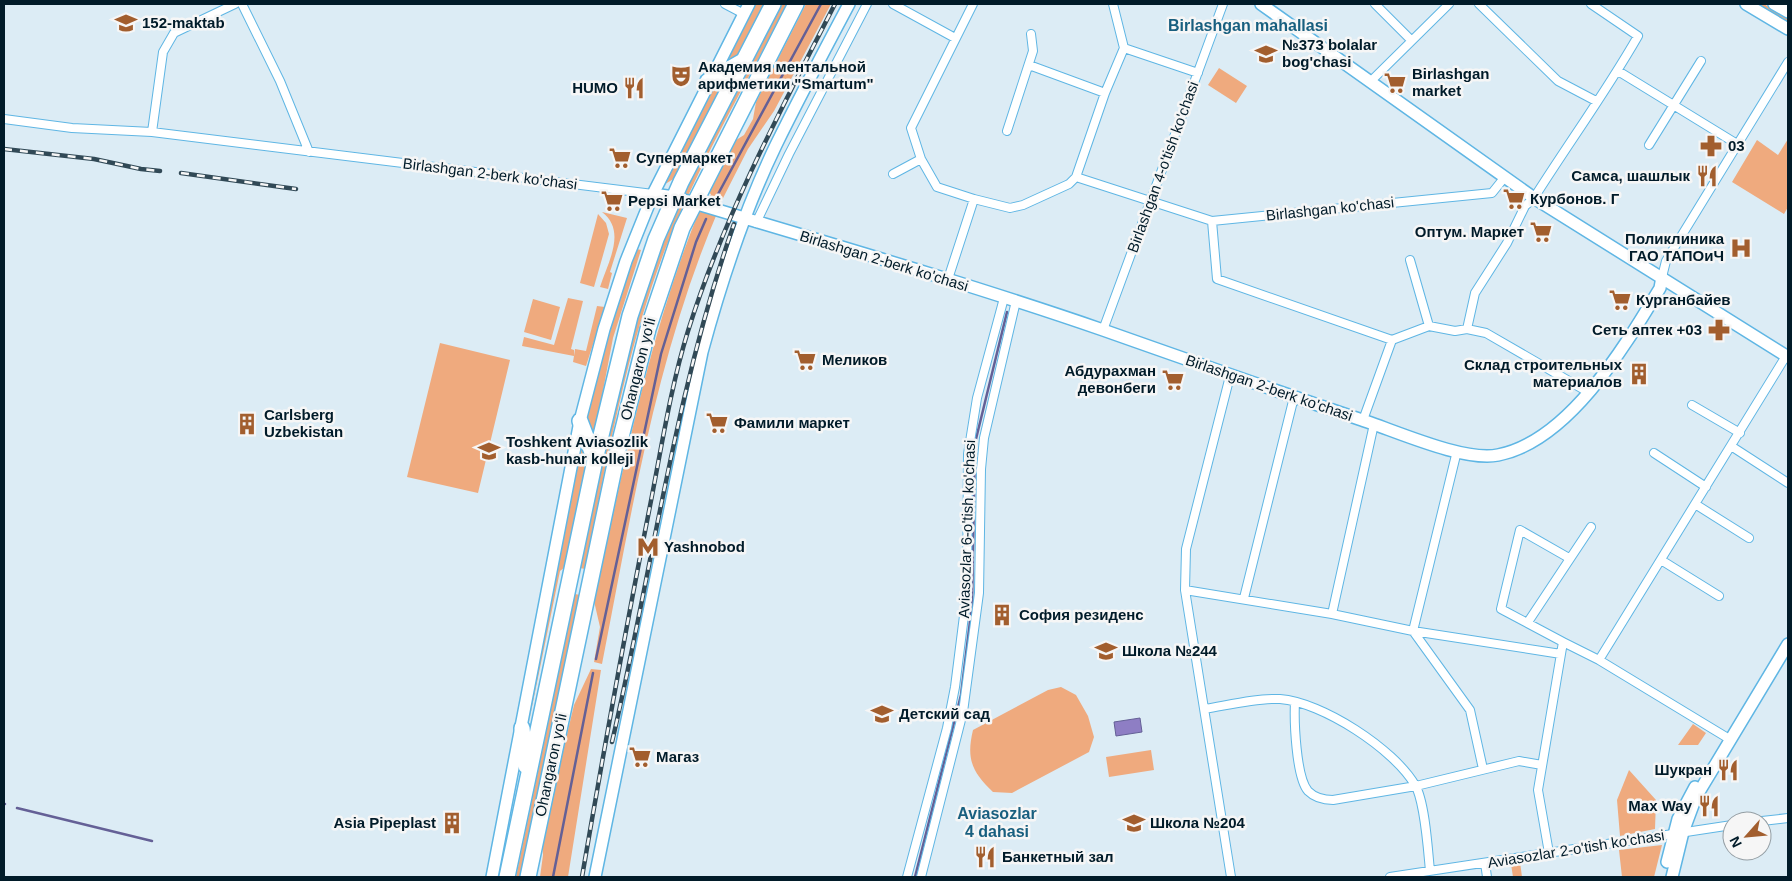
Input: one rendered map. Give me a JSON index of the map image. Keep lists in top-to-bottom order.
{
  "streets": {
    "highway": ["Ohangaron yoʻli"],
    "street": [
      "Birlashgan 4-o'tish ko'chasi",
      "Birlashgan 2-berk ko'chasi",
      "Birlashgan ko'chasi",
      "Aviasozlar 6-o'tish ko'chasi",
      "Aviasozlar 2-o'tish ko'chasi"
    ]
  },
  "crossings": [
    ["Birlashgan 4-o'tish ko'chasi", "Birlashgan 2-berk ko'chasi"],
    ["Birlashgan 4-o'tish ko'chasi", "Birlashgan ko'chasi"],
    ["Birlashgan 2-berk ko'chasi", "Ohangaron yoʻli"],
    ["Birlashgan 2-berk ko'chasi", "Aviasozlar 6-o'tish ko'chasi"]
  ],
  "districts": ["Birlashgan mahallasi", "Aviasozlar 4 dahasi"],
  "places": {
    "school or university": [
      "152-maktab",
      "№373 bolalar bog'chasi",
      "Toshkent Aviasozlik kasb-hunar kolleji",
      "Школа №244",
      "Детский сад",
      "Школа №204"
    ],
    "theatre": ["Академия ментальной арифметики \"Smartum\""],
    "supermarket": [
      "Birlashgan market",
      "Супермаркет",
      "Курбонов. Г",
      "Pepsi Market",
      "Оптум. Маркет",
      "Курганбайев",
      "Меликов",
      "Абдурахман девонбеги",
      "Фамили маркет",
      "Магаз"
    ],
    "restaurant": [
      "HUMO",
      "Самса, шашлык",
      "Шукран",
      "Max Way",
      "Банкетный зал"
    ],
    "pharmacy": ["03", "Сеть аптек +03"],
    "hospital": ["Поликлиника ГАО ТАПОиЧ"],
    "building": [
      "Склад строительных материалов",
      "Carlsberg Uzbekistan",
      "София резиденс",
      "Asia Pipeplast"
    ],
    "metro station": ["Yashnobod"]
  },
  "north": "bottom left"
}
